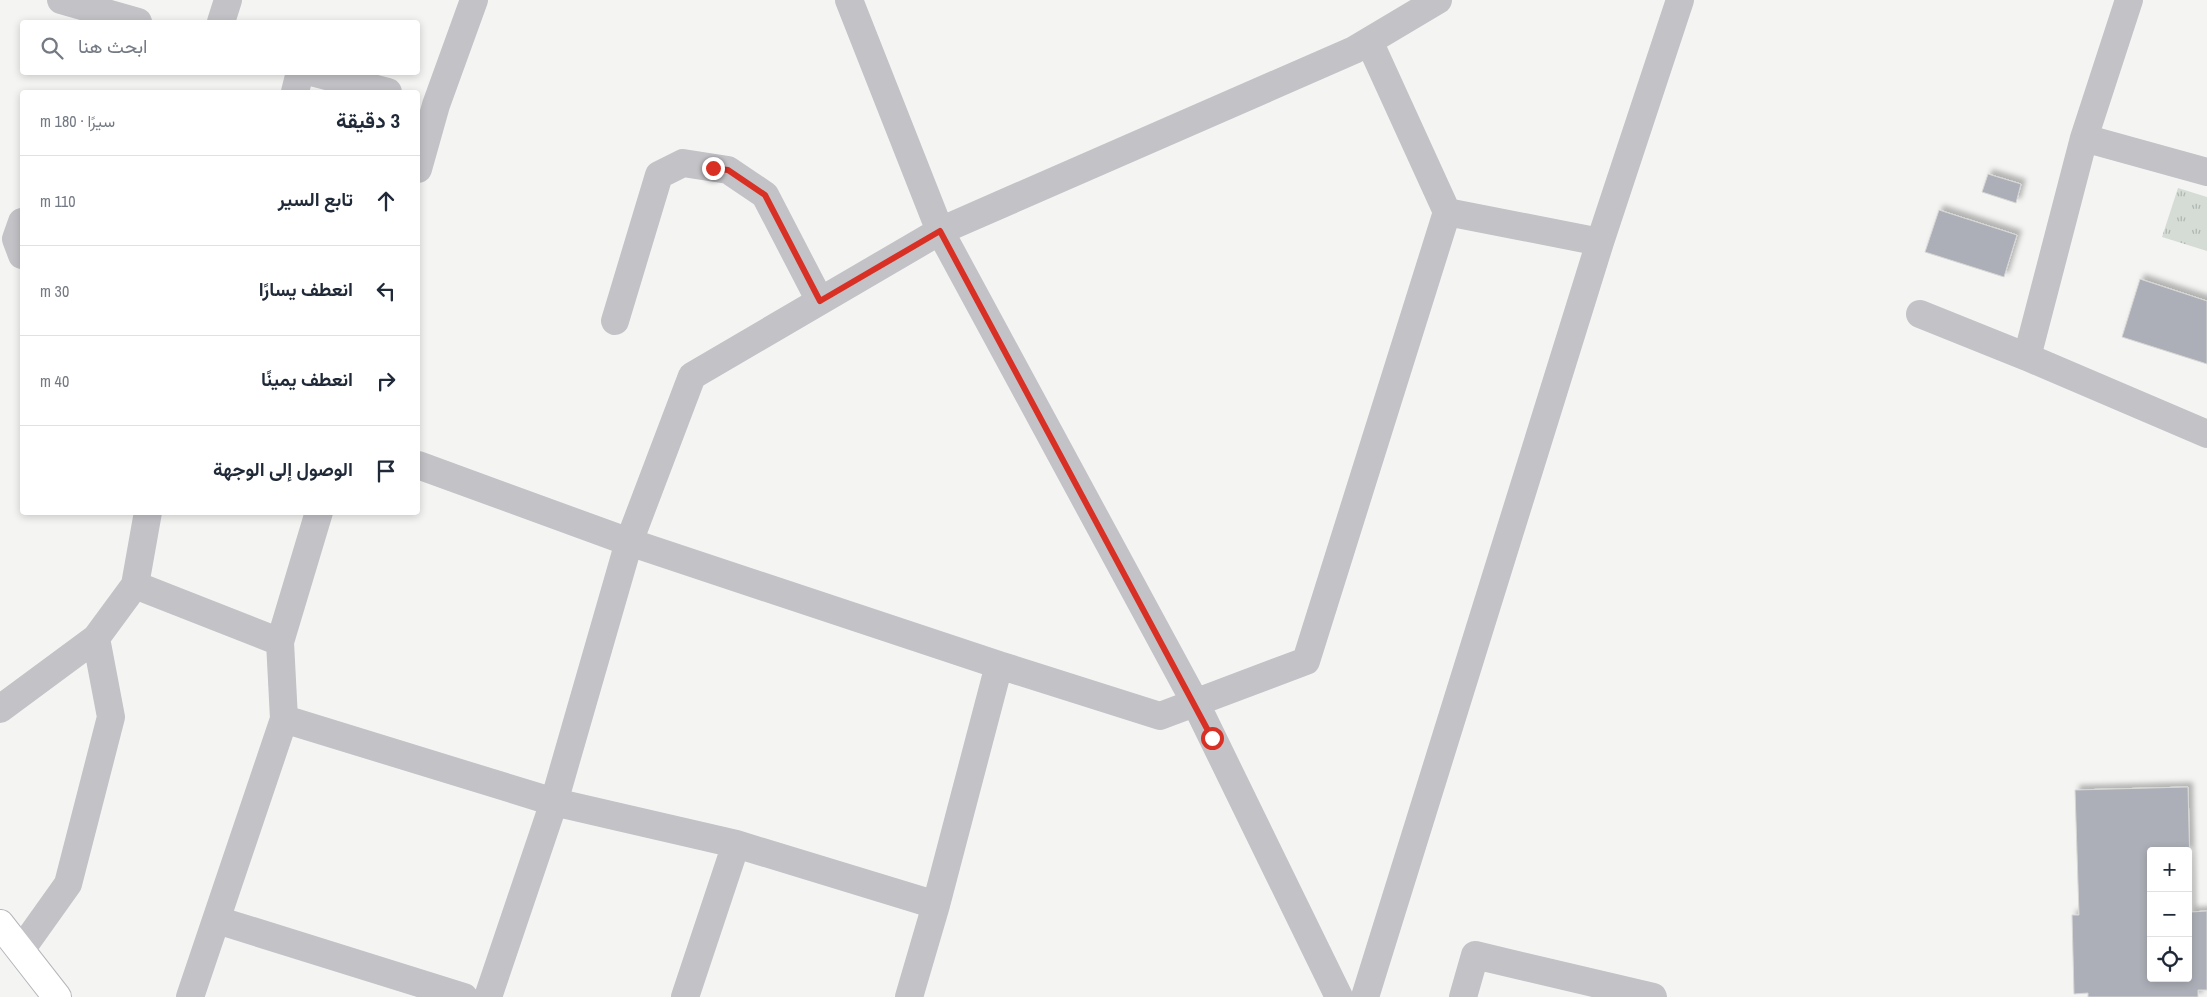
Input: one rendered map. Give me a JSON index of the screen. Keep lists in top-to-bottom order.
{
  "page": {
    "search": "ابحث هنا",
    "heading": ["3 دقيقة", "سيرًا · 180 m"],
    "list": [
      ["تابع السير", "110 m"],
      ["انعطف يسارًا", "30 m"],
      ["انعطف يمينًا", "40 m"],
      "الوصول إلى الوجهة"
    ],
    "map_buttons": ["+", "−"]
  }
}
